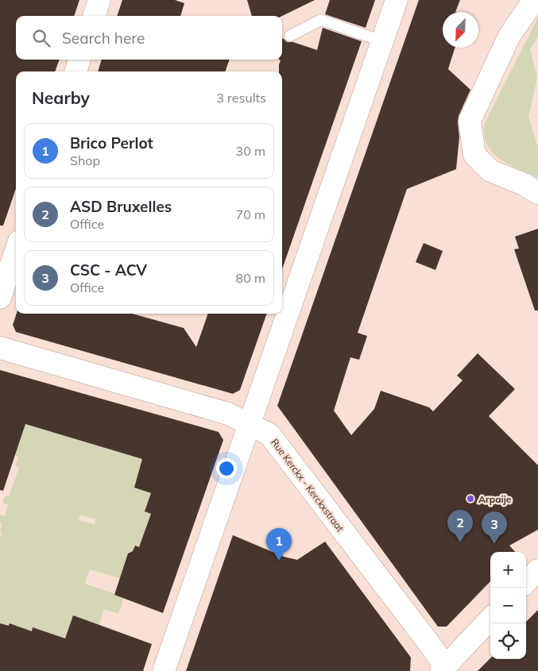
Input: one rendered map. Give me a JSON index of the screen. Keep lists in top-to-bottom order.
{
  "streets": {
    "street": ["Rue Kerckx - Kerckxstraat"]
  },
  "places": ["Arpaije"],
  "north": "bottom left",
  "page": {
    "search": "Search here",
    "heading": ["Nearby", "3 results"],
    "list": [
      {
        "mark": "1",
        "name": "Brico Perlot",
        "note": "Shop",
        "value": "30 m"
      },
      {
        "mark": "2",
        "name": "ASD Bruxelles",
        "note": "Office",
        "value": "70 m"
      },
      {
        "mark": "3",
        "name": "CSC - ACV",
        "note": "Office",
        "value": "80 m"
      }
    ],
    "pins": ["2", "3", "1"],
    "map_buttons": ["+", "−"]
  }
}
